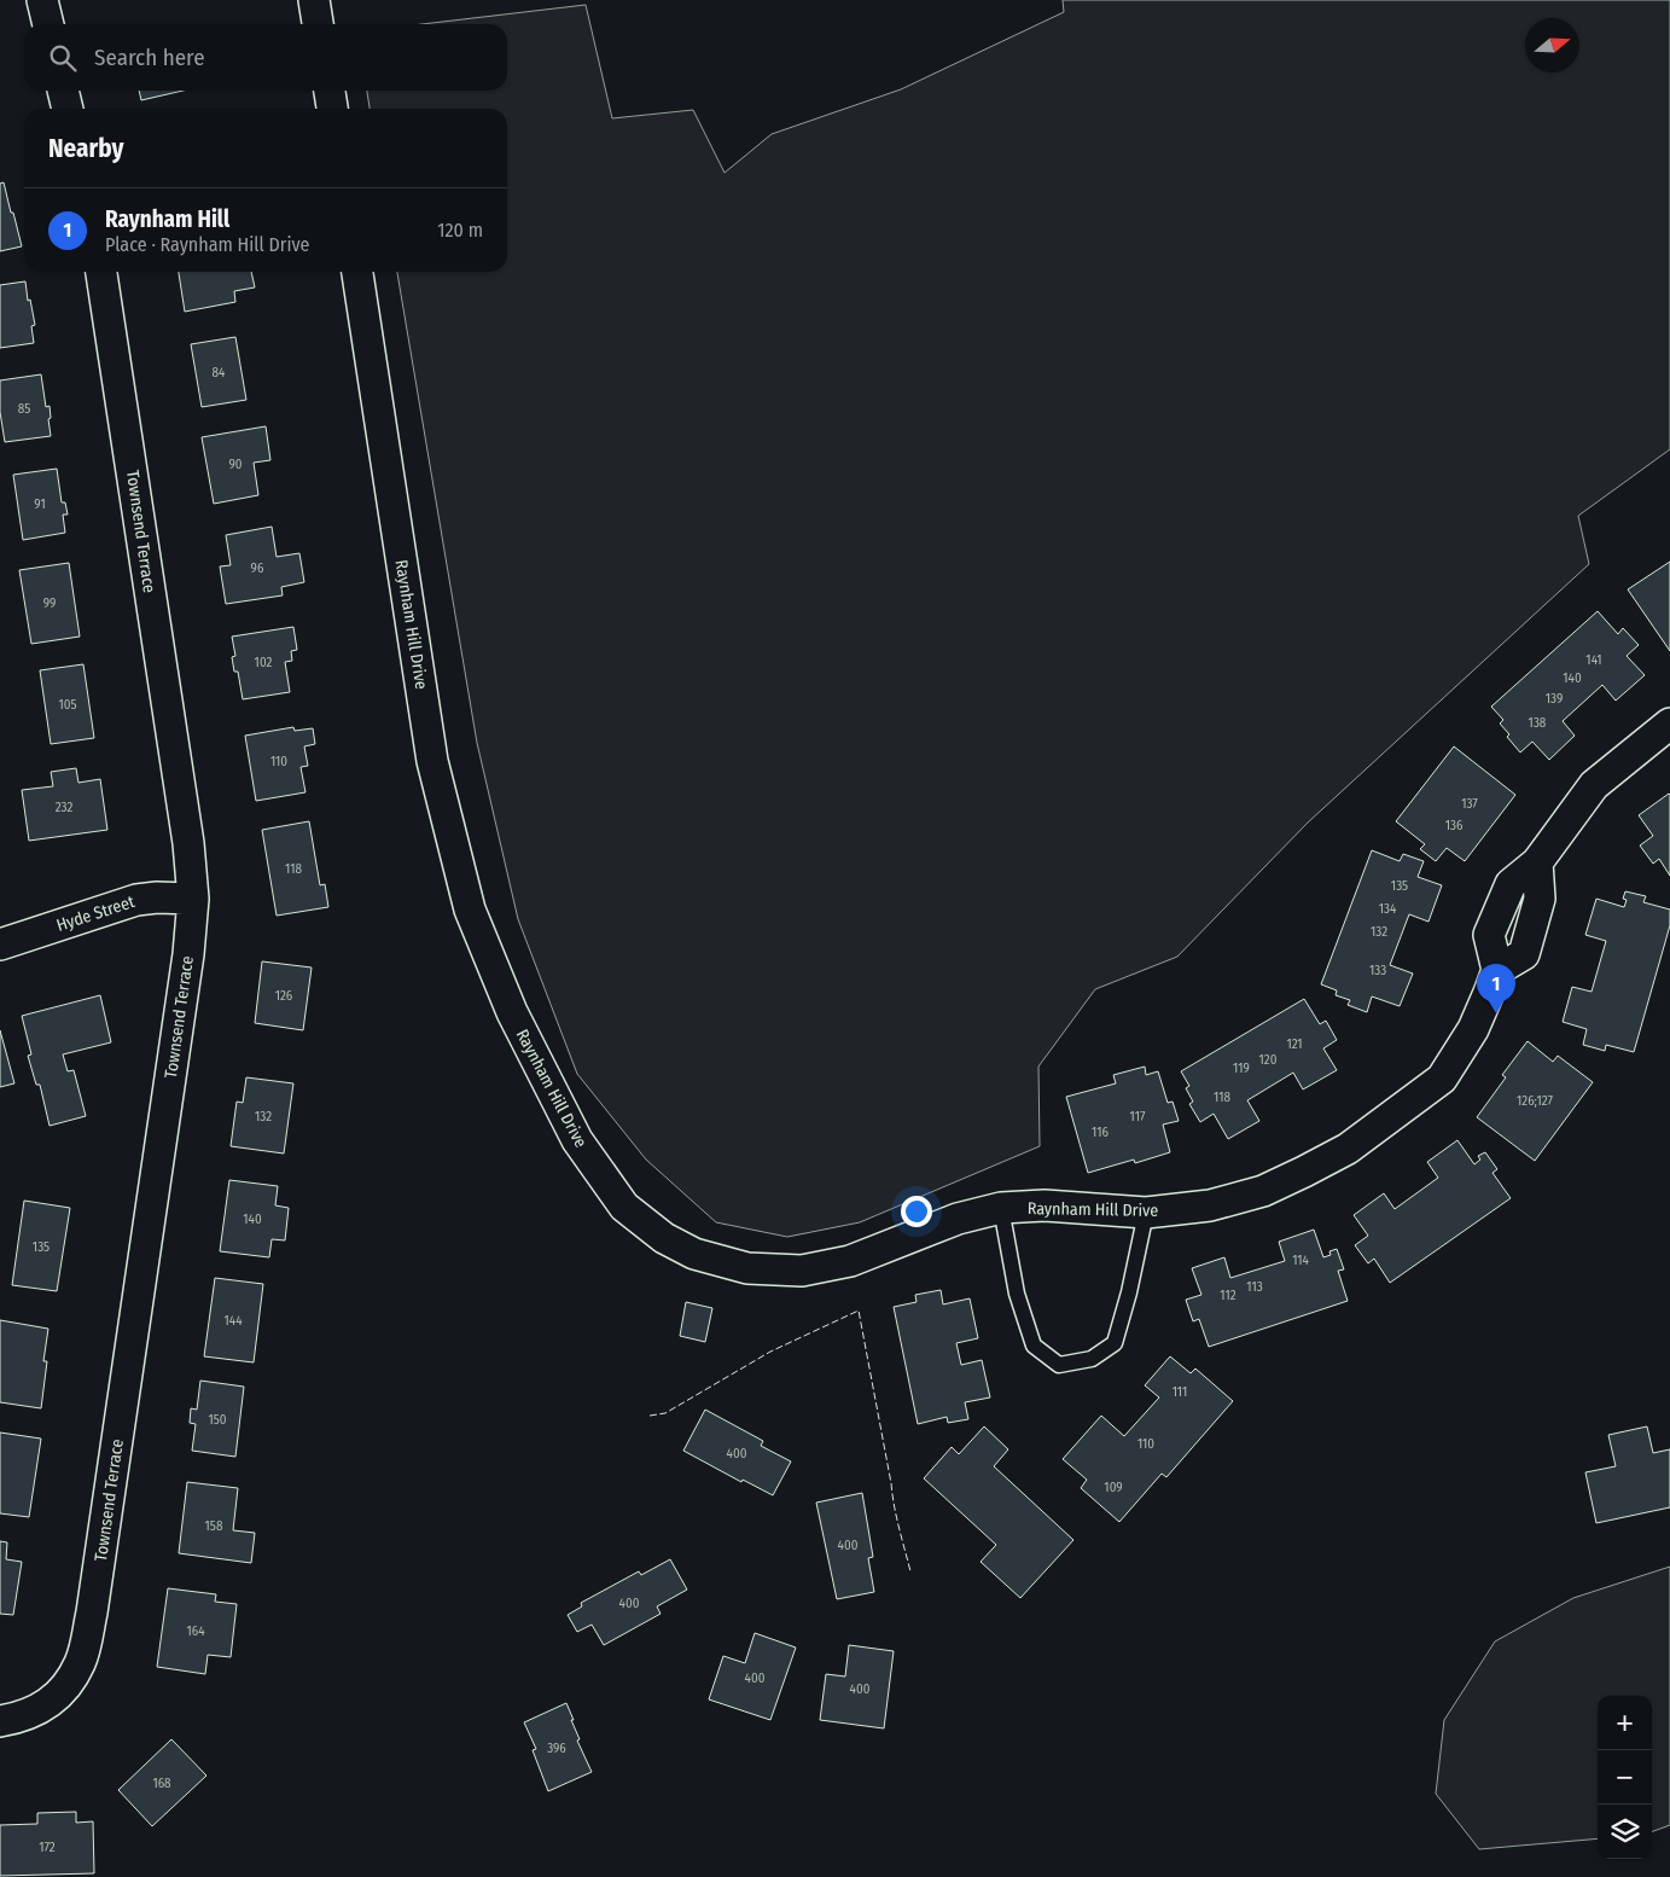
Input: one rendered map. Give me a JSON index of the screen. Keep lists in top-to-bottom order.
{
  "streets": {
    "street": ["Townsend Terrace", "Raynham Hill Drive", "Hyde Street"]
  },
  "crossings": [
    ["Townsend Terrace", "Hyde Street"]
  ],
  "house_numbers": [
    "84",
    "85",
    "90",
    "91",
    "96",
    "99",
    "141",
    "102",
    "140",
    "139",
    "105",
    "138",
    "110",
    "137",
    "232",
    "136",
    "118",
    "135",
    "134",
    "132",
    "133",
    "126",
    "121",
    "120",
    "119",
    "118",
    "126;127",
    "132",
    "117",
    "116",
    "140",
    "135",
    "114",
    "113",
    "112",
    "144",
    "111",
    "150",
    "110",
    "400",
    "109",
    "158",
    "400",
    "400",
    "164",
    "400",
    "400",
    "396",
    "168",
    "172"
  ],
  "north": "right",
  "page": {
    "search": "Search here",
    "heading": "Nearby",
    "list": [
      {
        "mark": "1",
        "name": "Raynham Hill",
        "note": "Place · Raynham Hill Drive",
        "value": "120 m"
      }
    ],
    "pins": "1",
    "map_buttons": ["+", "−"]
  }
}
